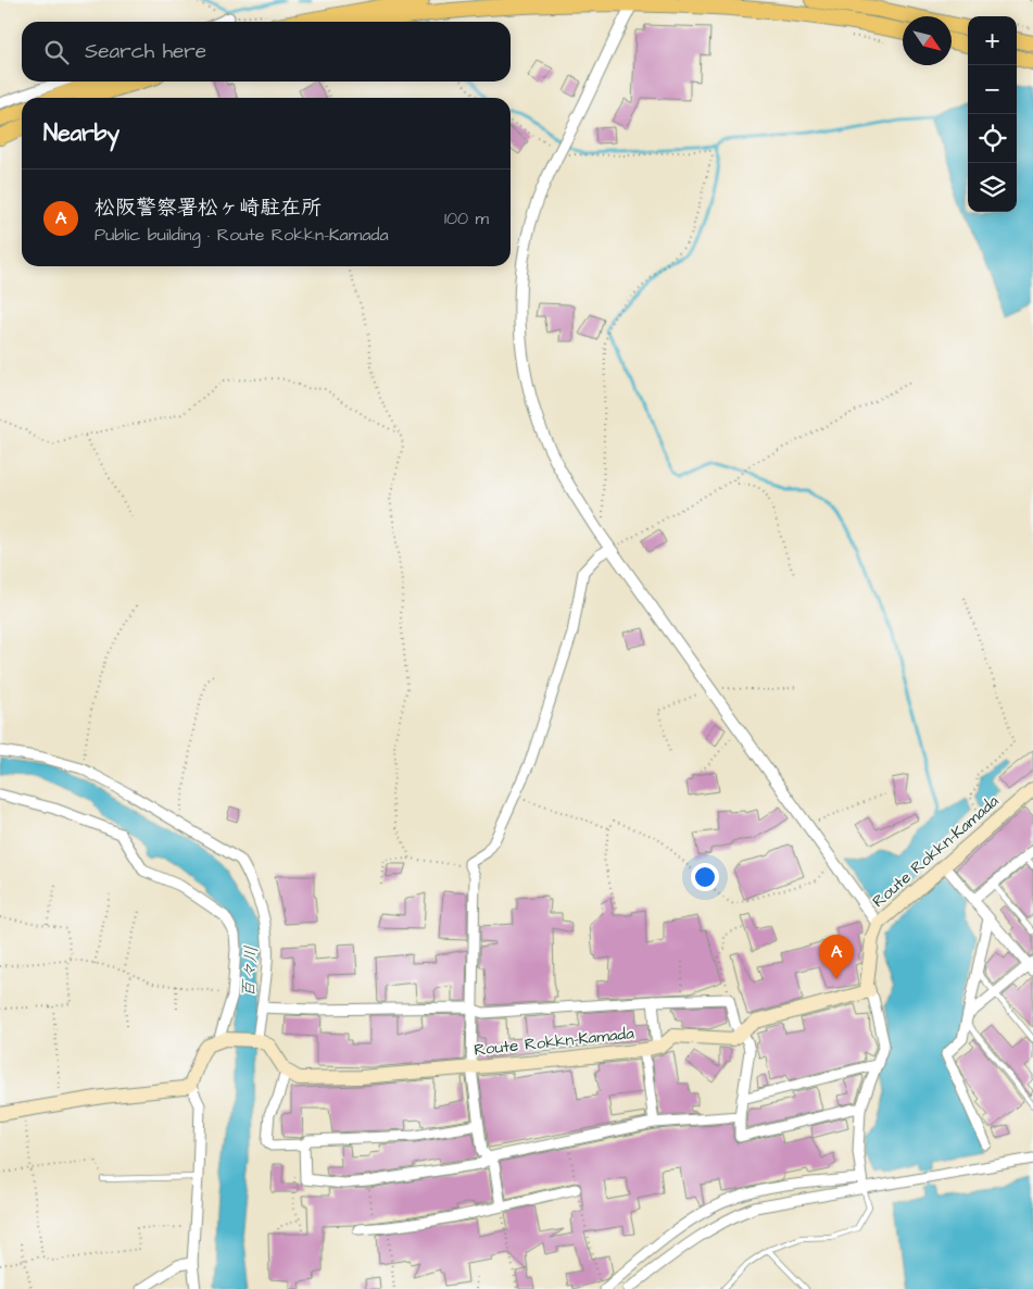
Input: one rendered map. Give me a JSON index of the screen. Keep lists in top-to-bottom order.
{
  "streets": {
    "main road": ["Route Rokkn-Kamada"]
  },
  "water": ["百々川"],
  "north": "bottom right",
  "page": {
    "map_buttons": ["+", "−"],
    "search": "Search here",
    "heading": "Nearby",
    "list": [
      {
        "mark": "A",
        "name": "松阪警察署松ヶ崎駐在所",
        "note": "Public building · Route Rokkn-Kamada",
        "value": "100 m"
      }
    ],
    "pins": "A"
  }
}
